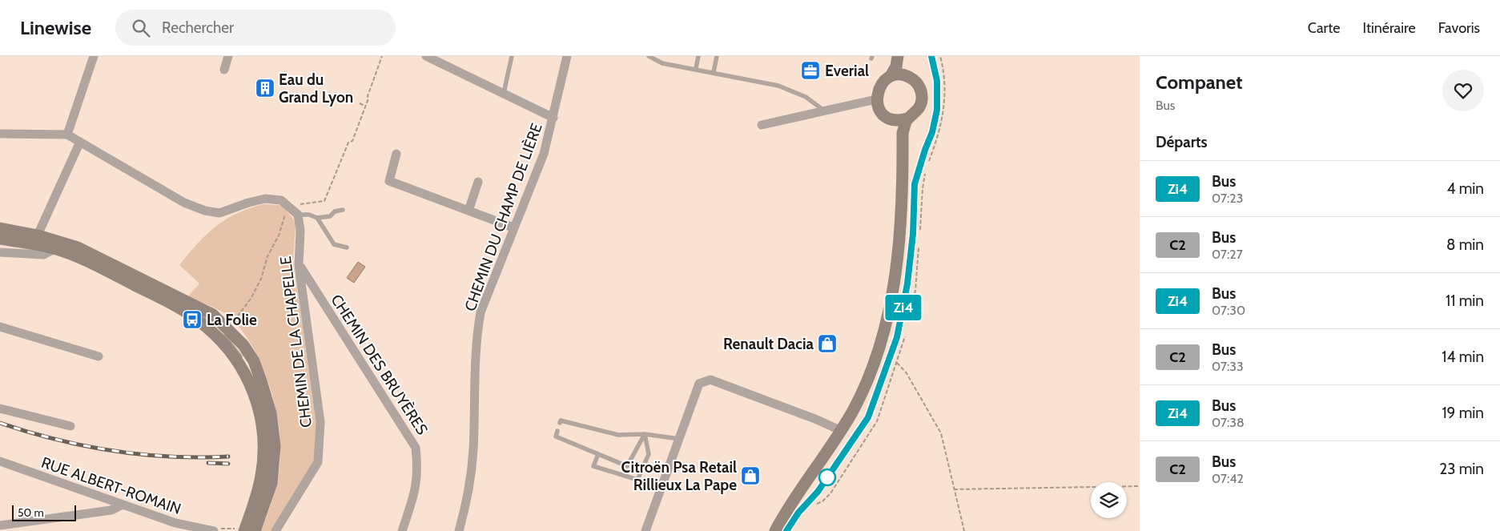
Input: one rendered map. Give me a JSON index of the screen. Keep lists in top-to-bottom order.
{
  "streets": {
    "street": [
      "CHEMIN DU CHAMP DE LIÈRE",
      "CHEMIN DE LA CHAPELLE",
      "CHEMIN DES BRUYÈRES",
      "RUE ALBERT-ROMAIN"
    ]
  },
  "crossings": [
    ["CHEMIN DE LA CHAPELLE", "CHEMIN DES BRUYÈRES"]
  ],
  "places": {
    "office": ["Everial"],
    "building": ["Eau du Grand Lyon"],
    "bus stop": ["La Folie"],
    "shop": ["Renault Dacia", "Citroën Psa Retail Rillieux La Pape"]
  },
  "lines": ["bus line Zi4"],
  "scale_bar": "50 m",
  "page": {
    "header": "Linewise",
    "search": "Rechercher",
    "nav": ["Carte", "Itinéraire", "Favoris"],
    "on_map": "Zi4",
    "heading": [
      ["Companet", "Bus"],
      "Départs"
    ],
    "list": [
      {
        "mark": "Zi4",
        "name": "Bus",
        "note": "07:23",
        "value": "4 min"
      },
      {
        "mark": "C2",
        "name": "Bus",
        "note": "07:27",
        "value": "8 min"
      },
      {
        "mark": "Zi4",
        "name": "Bus",
        "note": "07:30",
        "value": "11 min"
      },
      {
        "mark": "C2",
        "name": "Bus",
        "note": "07:33",
        "value": "14 min"
      },
      {
        "mark": "Zi4",
        "name": "Bus",
        "note": "07:38",
        "value": "19 min"
      },
      {
        "mark": "C2",
        "name": "Bus",
        "note": "07:42",
        "value": "23 min"
      }
    ],
    "scale": "50 m"
  }
}
